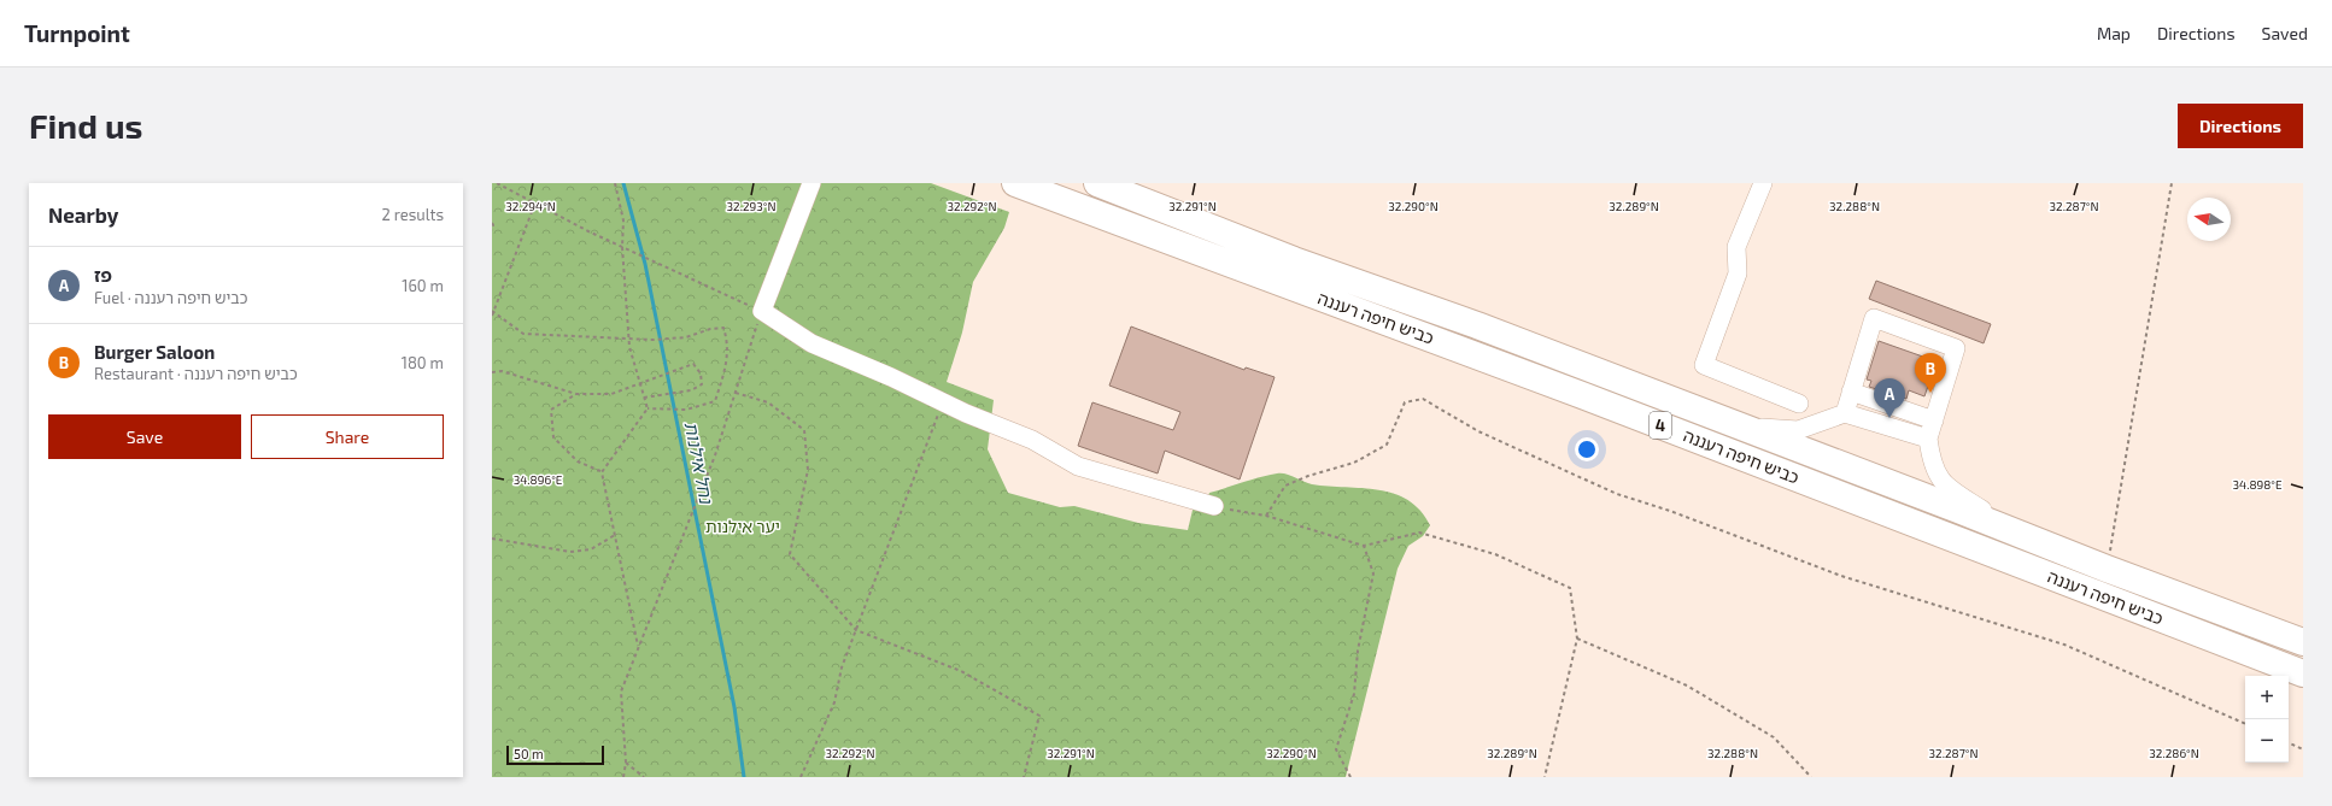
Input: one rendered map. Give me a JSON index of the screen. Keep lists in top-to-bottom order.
{
  "streets": {
    "highway": ["כביש חיפה רעננה", "4"]
  },
  "water": ["נחל אילנות"],
  "parks": ["יער אילנות"],
  "scale_bar": "50 m",
  "north": "left",
  "page": {
    "header": "Turnpoint",
    "nav": ["Map", "Directions", "Saved"],
    "buttons": [
      "Directions",
      ["Save", "Share"]
    ],
    "title": "Find us",
    "heading": ["Nearby", "2 results"],
    "list": [
      {
        "mark": "A",
        "name": "פז",
        "note": "Fuel · כביש חיפה רעננה",
        "value": "160 m"
      },
      {
        "mark": "B",
        "name": "Burger Saloon",
        "note": "Restaurant · כביש חיפה רעננה",
        "value": "180 m"
      }
    ],
    "pins": ["B", "A"],
    "map_buttons": ["+", "−"],
    "scale": "50 m"
  },
  "coordinates": [
    "32.294°N",
    "32.293°N",
    "32.292°N",
    "32.291°N",
    "32.290°N",
    "32.289°N",
    "32.288°N",
    "32.287°N",
    "34.896°E",
    "34.898°E",
    "32.286°N"
  ]
}
